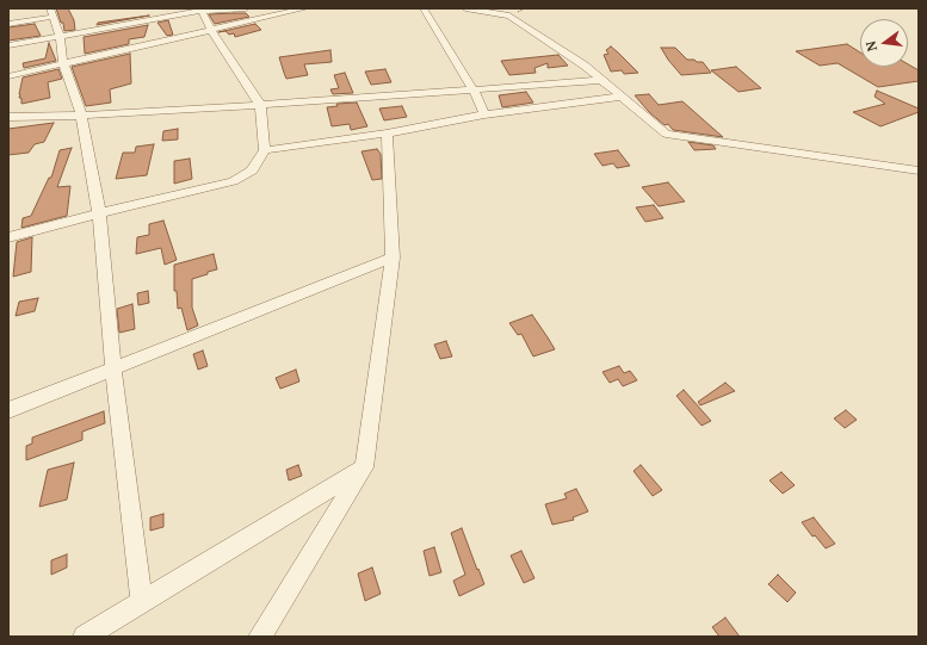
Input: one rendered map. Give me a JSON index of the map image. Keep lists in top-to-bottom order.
{
  "north": "left"
}
